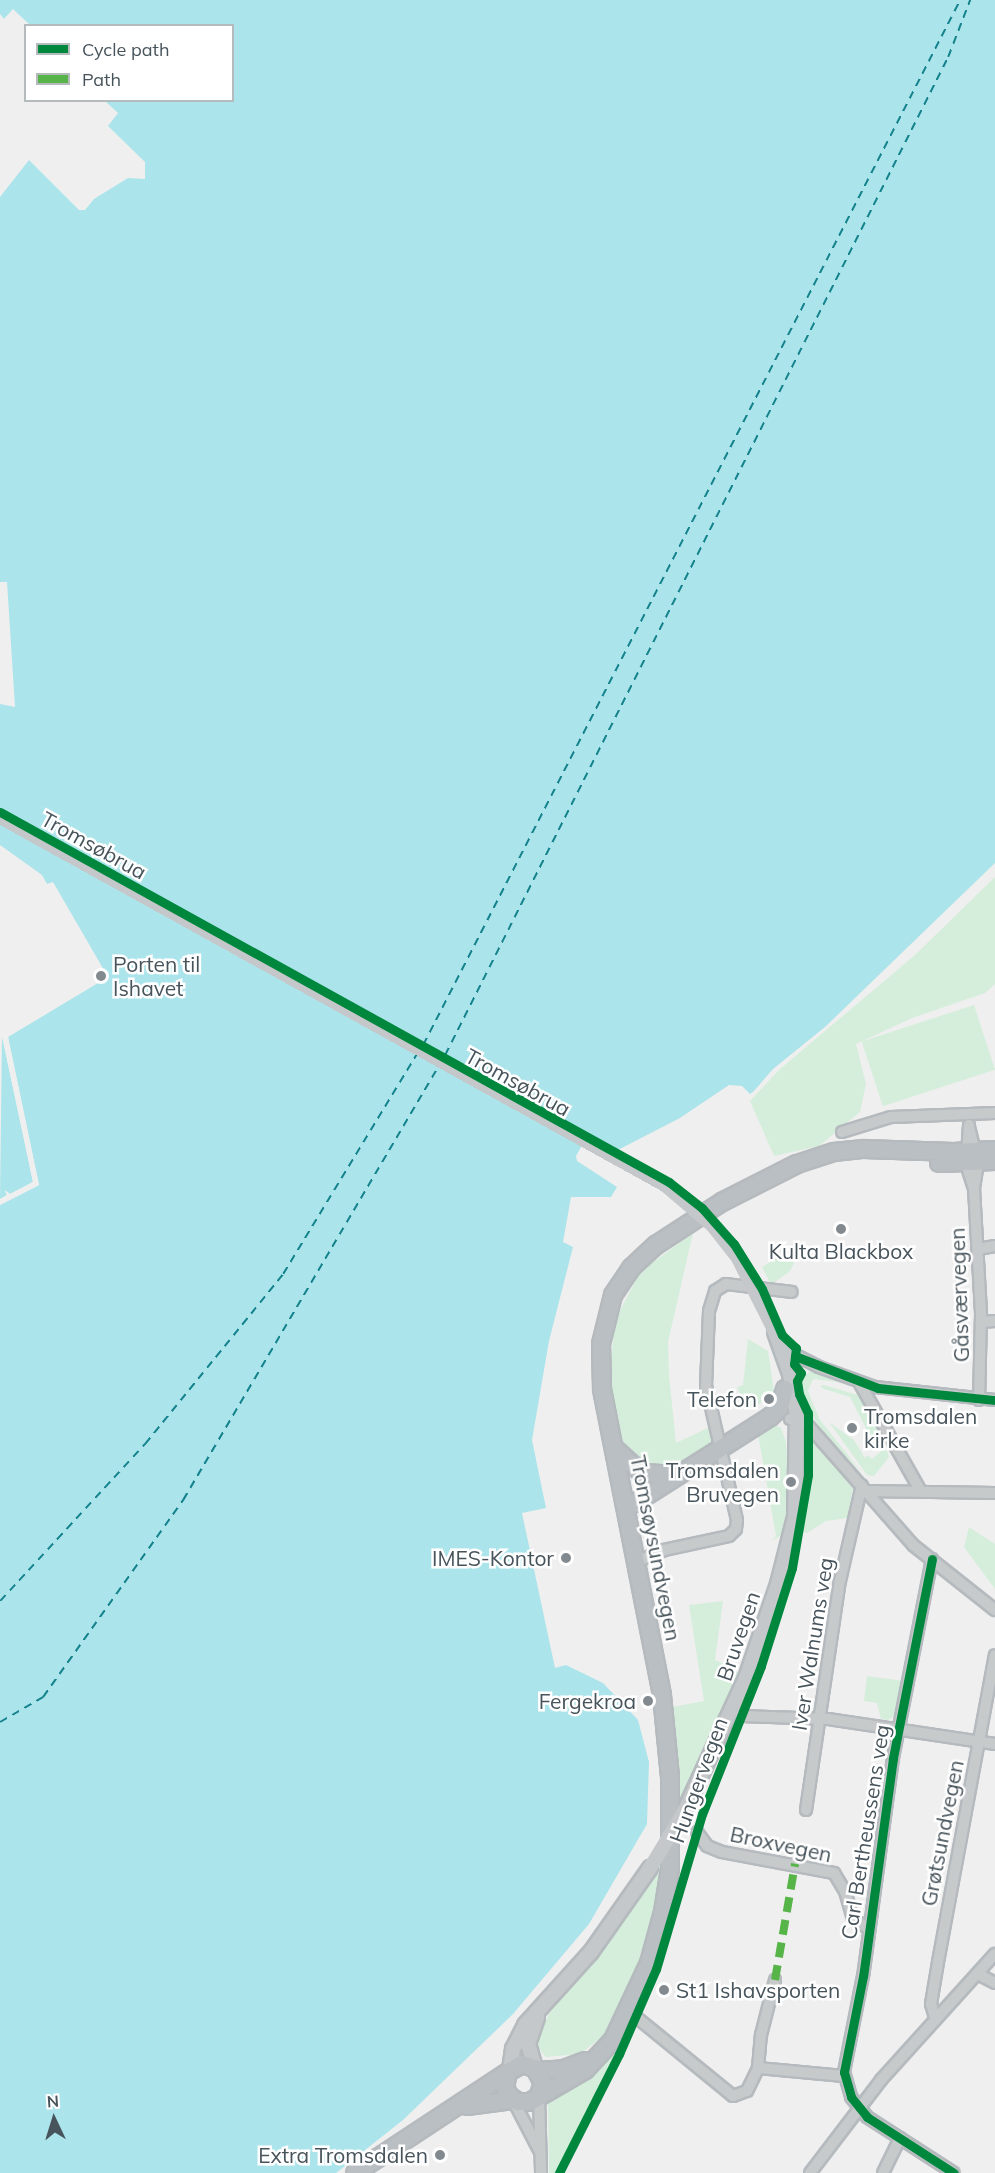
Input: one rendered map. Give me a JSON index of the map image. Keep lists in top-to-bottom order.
{
  "streets": {
    "highway": ["Tromsøysundvegen"],
    "main road": ["Tromsøbrua", "Bruvegen"],
    "street": [
      "Gåsværvegen",
      "Iver Walnums veg",
      "Carl Bertheussens veg",
      "Grøtsundvegen",
      "Broxvegen"
    ],
    "cycle path": ["Hungervegen"]
  },
  "crossings": [
    ["Tromsøbrua", "Bruvegen"],
    ["Gåsværvegen", "Tromsøysundvegen"],
    ["Carl Bertheussens veg", "Broxvegen"]
  ],
  "places": [
    "Porten til Ishavet",
    "Kulta Blackbox",
    "Telefon",
    "Tromsdalen kirke",
    "Tromsdalen Bruvegen",
    "IMES-Kontor",
    "Fergekroa",
    "St1 Ishavsporten",
    "Extra Tromsdalen"
  ],
  "legend": ["Cycle path", "Path"],
  "north": "top"
}
